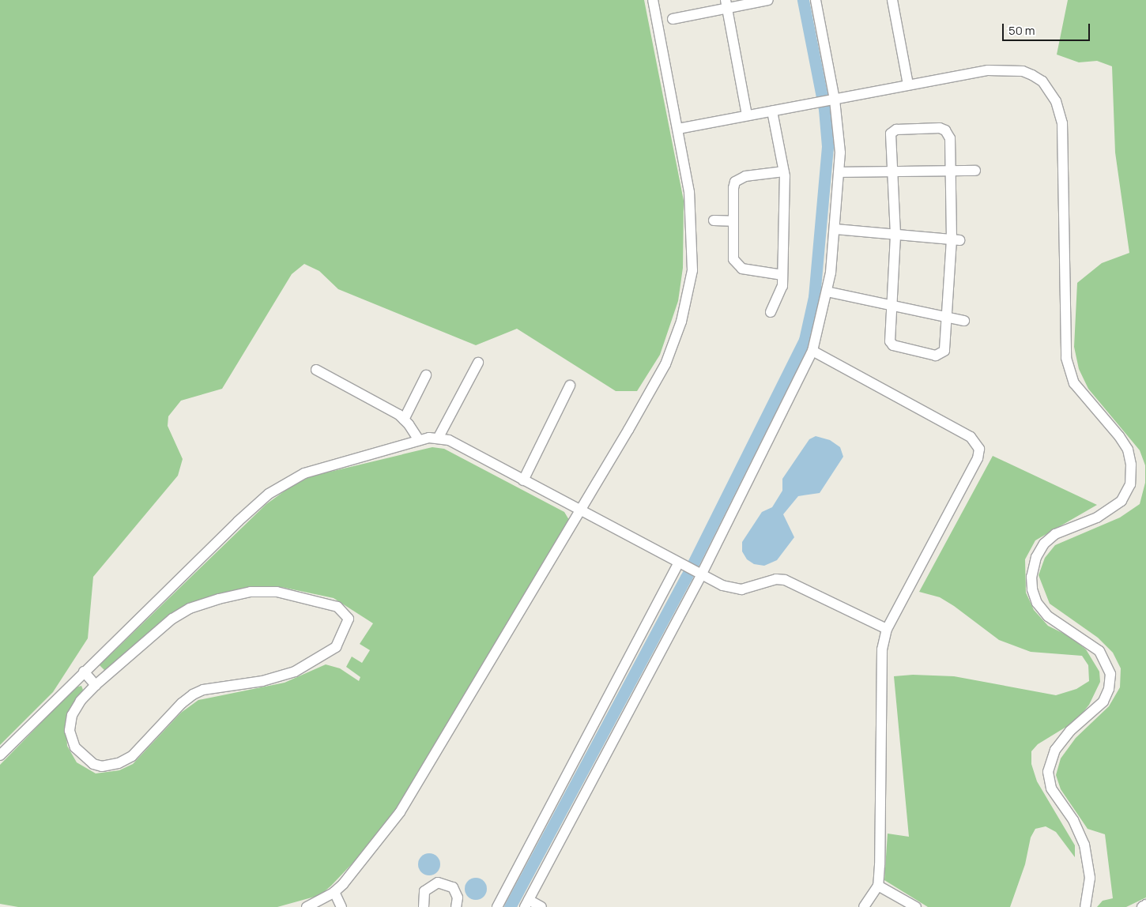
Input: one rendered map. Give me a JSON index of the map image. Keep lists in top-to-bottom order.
{
  "scale_bar": "50 m"
}
